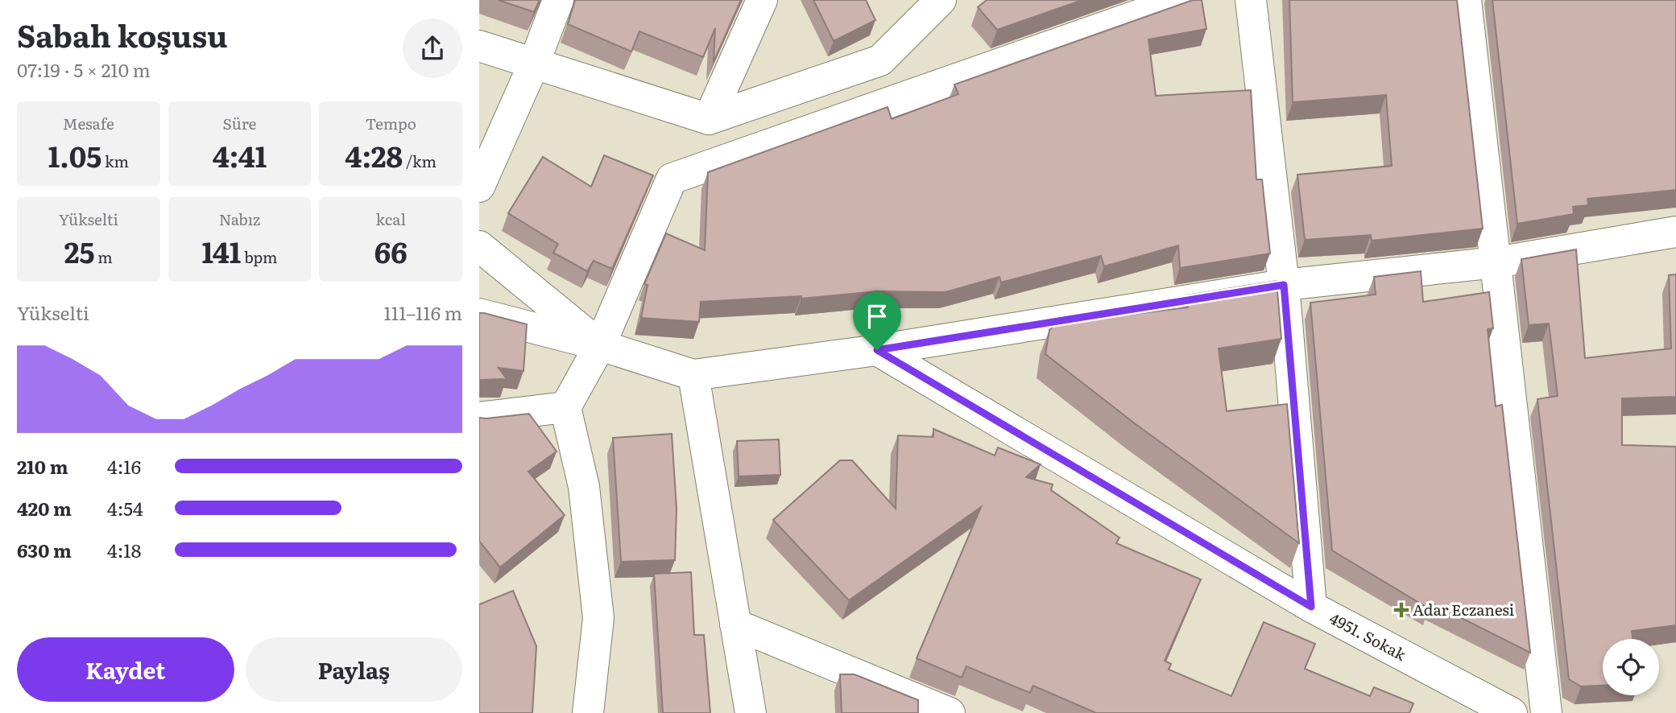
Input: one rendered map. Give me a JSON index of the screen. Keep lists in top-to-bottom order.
{
  "streets": {
    "street": ["4951. Sokak"]
  },
  "places": {
    "health": ["Adar Eczanesi"]
  },
  "page": {
    "heading": ["Sabah koşusu", "07:19 · 5 × 210 m"],
    "stats": [
      ["Mesafe", "1.05 km"],
      ["Süre", "4:41"],
      ["Tempo", "4:28 /km"],
      ["Yükselti", "25 m"],
      ["Nabız", "141 bpm"],
      ["kcal", "66"]
    ],
    "chart": ["Yükselti", "111–116 m"],
    "list": [
      {
        "name": "210 m",
        "note": "4:16"
      },
      {
        "name": "420 m",
        "note": "4:54"
      },
      {
        "name": "630 m",
        "note": "4:18"
      }
    ],
    "buttons": ["Kaydet", "Paylaş"]
  }
}
